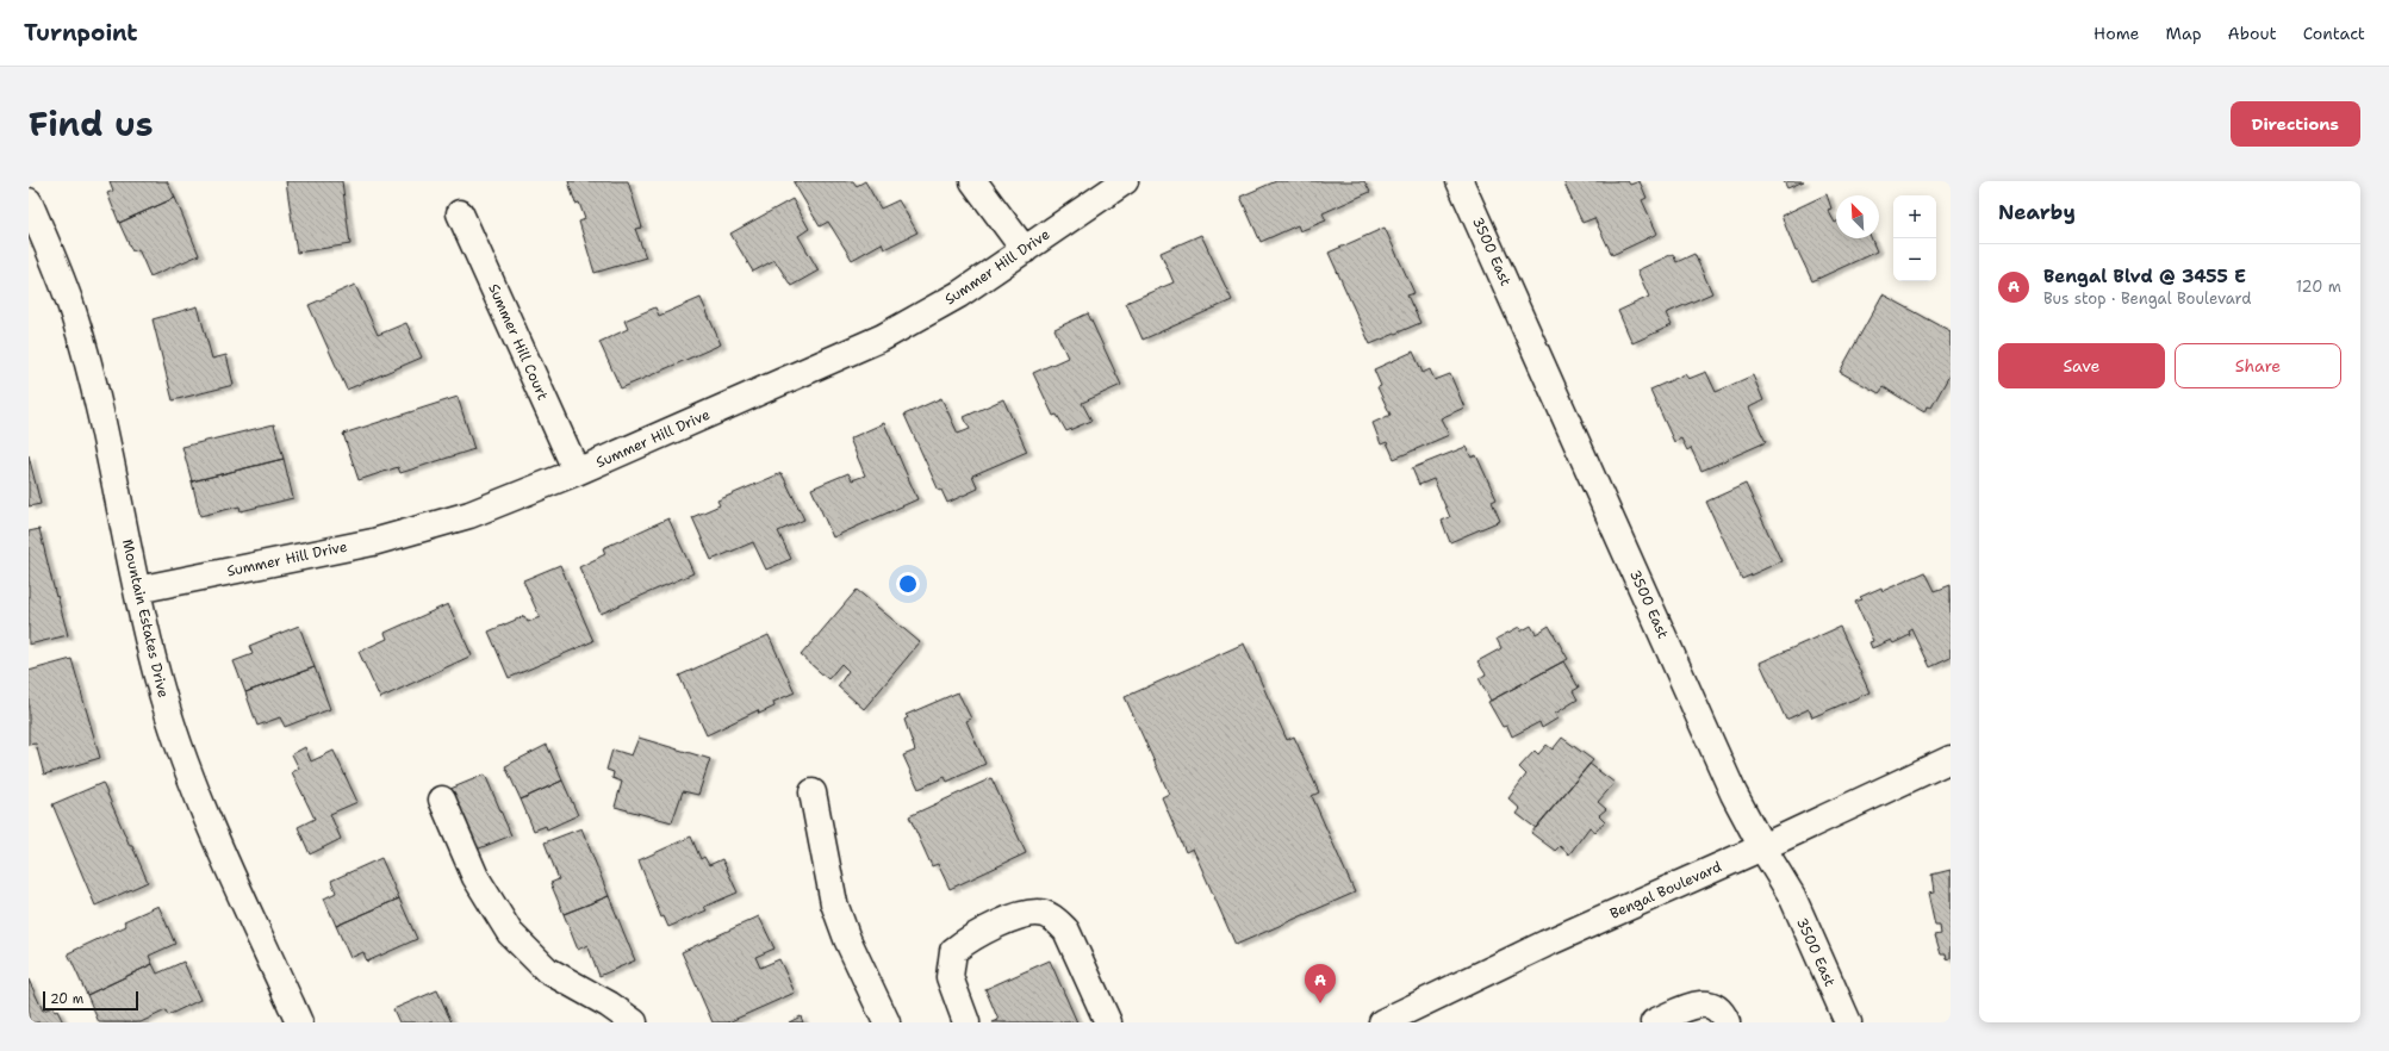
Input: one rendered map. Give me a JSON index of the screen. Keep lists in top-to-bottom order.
{
  "streets": {
    "street": [
      "3500 East",
      "Summer Hill Drive",
      "Summer Hill Court",
      "Mountain Estates Drive",
      "Bengal Boulevard"
    ]
  },
  "crossings": [
    ["3500 East", "Bengal Boulevard"],
    ["Summer Hill Drive", "Summer Hill Court"],
    ["Summer Hill Drive", "Mountain Estates Drive"]
  ],
  "scale_bar": "20 m",
  "north": "top left",
  "page": {
    "header": "Turnpoint",
    "nav": [
      "Home",
      "Map",
      "About",
      "Contact"
    ],
    "title": "Find us",
    "buttons": [
      "Directions",
      ["Save", "Share"]
    ],
    "heading": "Nearby",
    "map_buttons": ["+", "−"],
    "list": [
      {
        "mark": "A",
        "name": "Bengal Blvd @ 3455 E",
        "note": "Bus stop · Bengal Boulevard",
        "value": "120 m"
      }
    ],
    "pins": "A",
    "scale": "20 m"
  }
}
